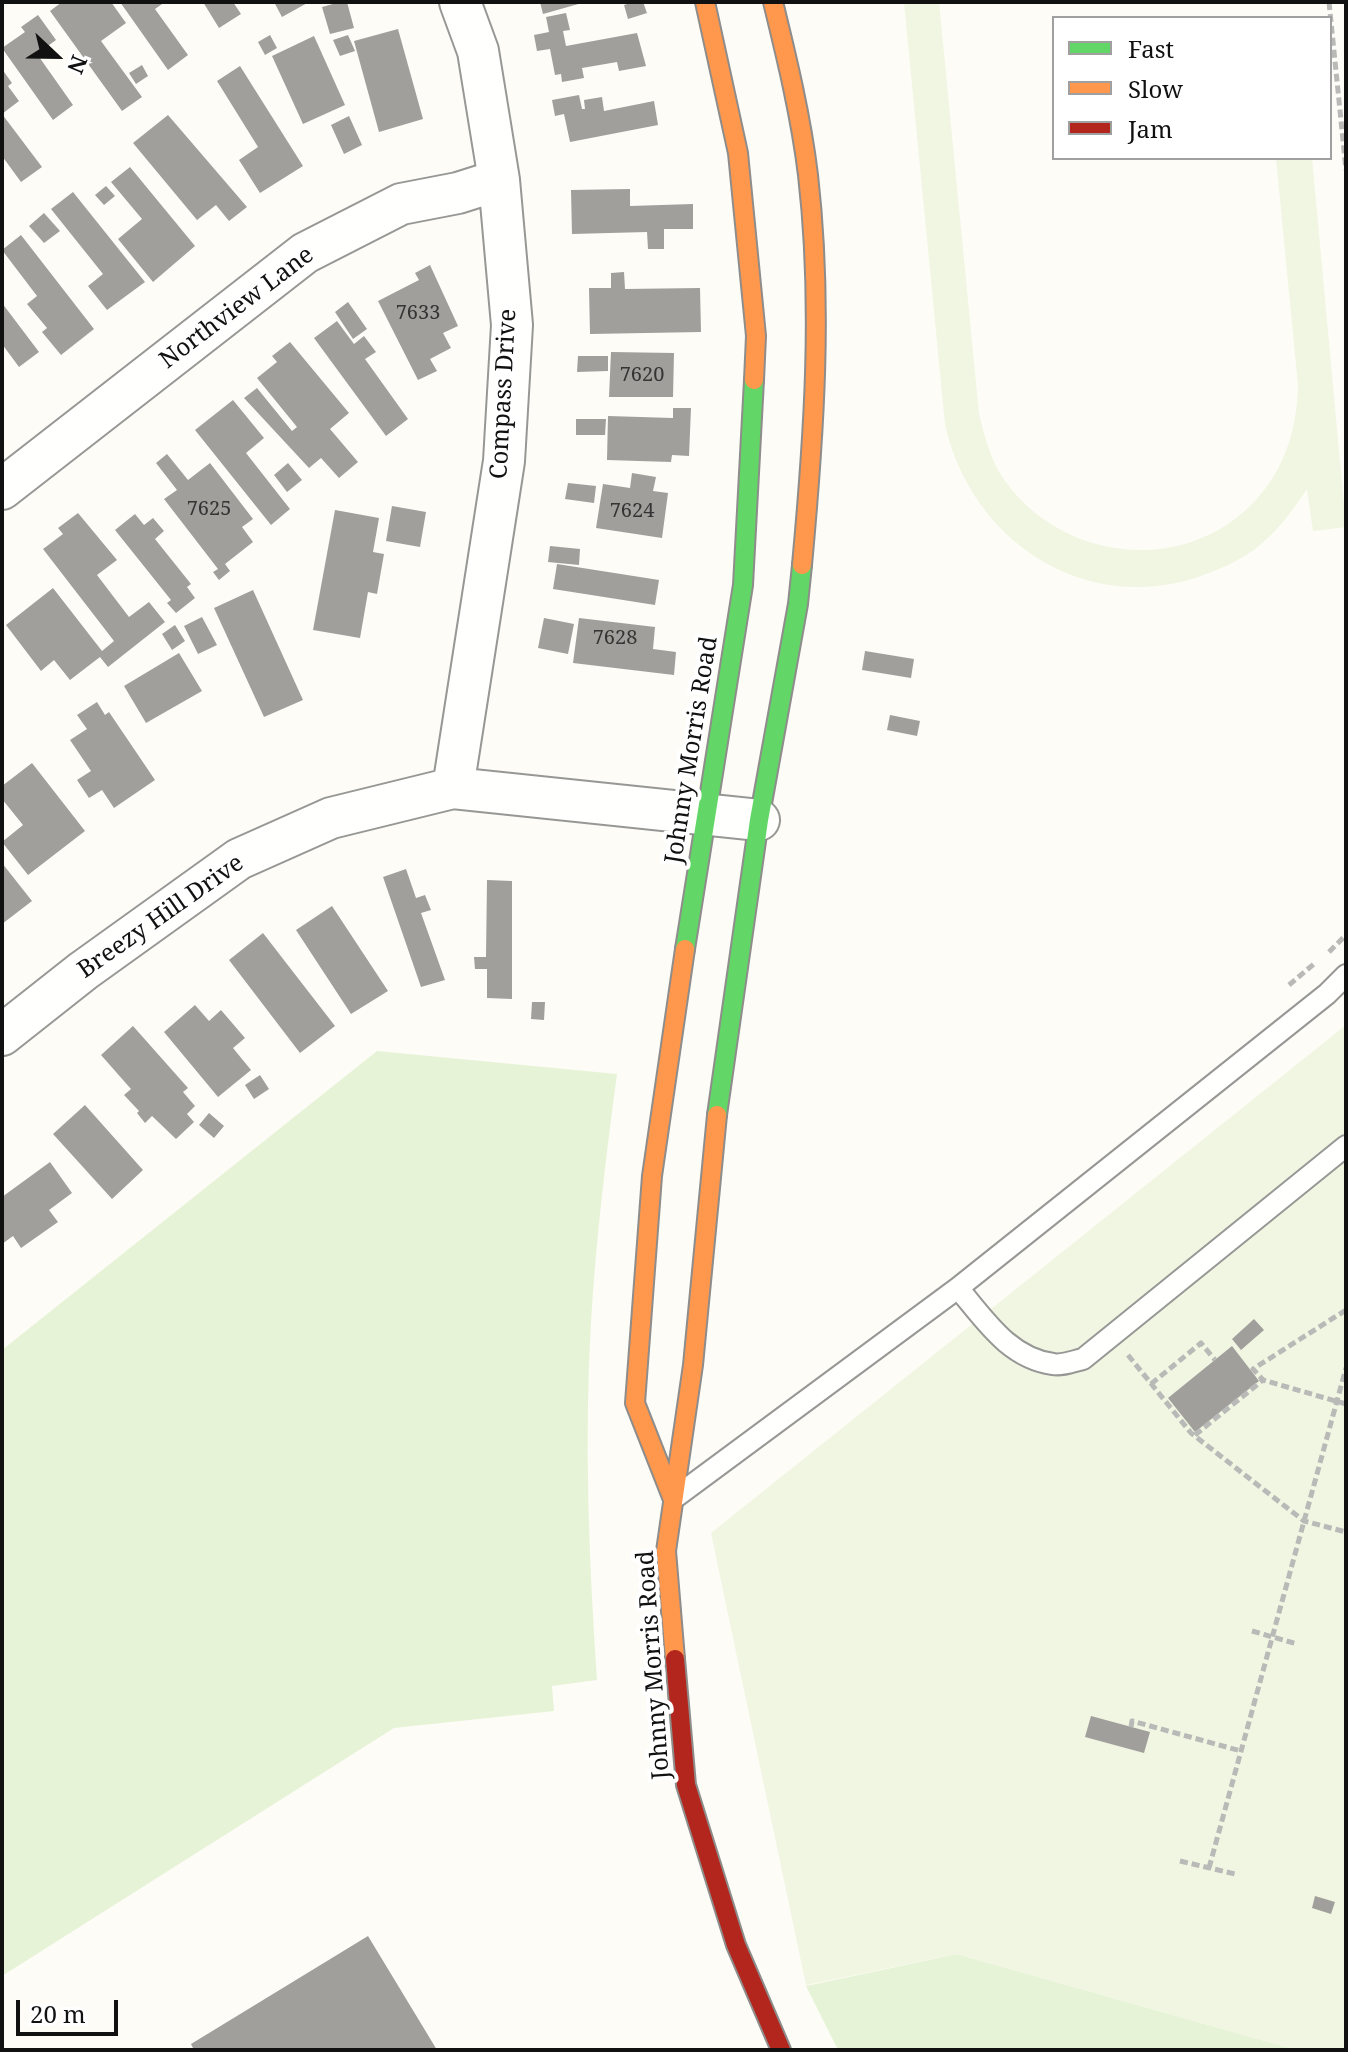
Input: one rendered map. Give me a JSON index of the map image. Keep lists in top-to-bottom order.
{
  "streets": {
    "street": [
      "Northview Lane",
      "Compass Drive",
      "Johnny Morris Road",
      "Breezy Hill Drive"
    ]
  },
  "crossings": [
    ["Northview Lane", "Compass Drive"],
    ["Compass Drive", "Breezy Hill Drive"],
    ["Johnny Morris Road", "Breezy Hill Drive"]
  ],
  "house_numbers": [
    "7633",
    "7620",
    "7625",
    "7624",
    "7628"
  ],
  "legend": ["Fast", "Slow", "Jam"],
  "scale_bar": "20 m",
  "north": "right"
}
